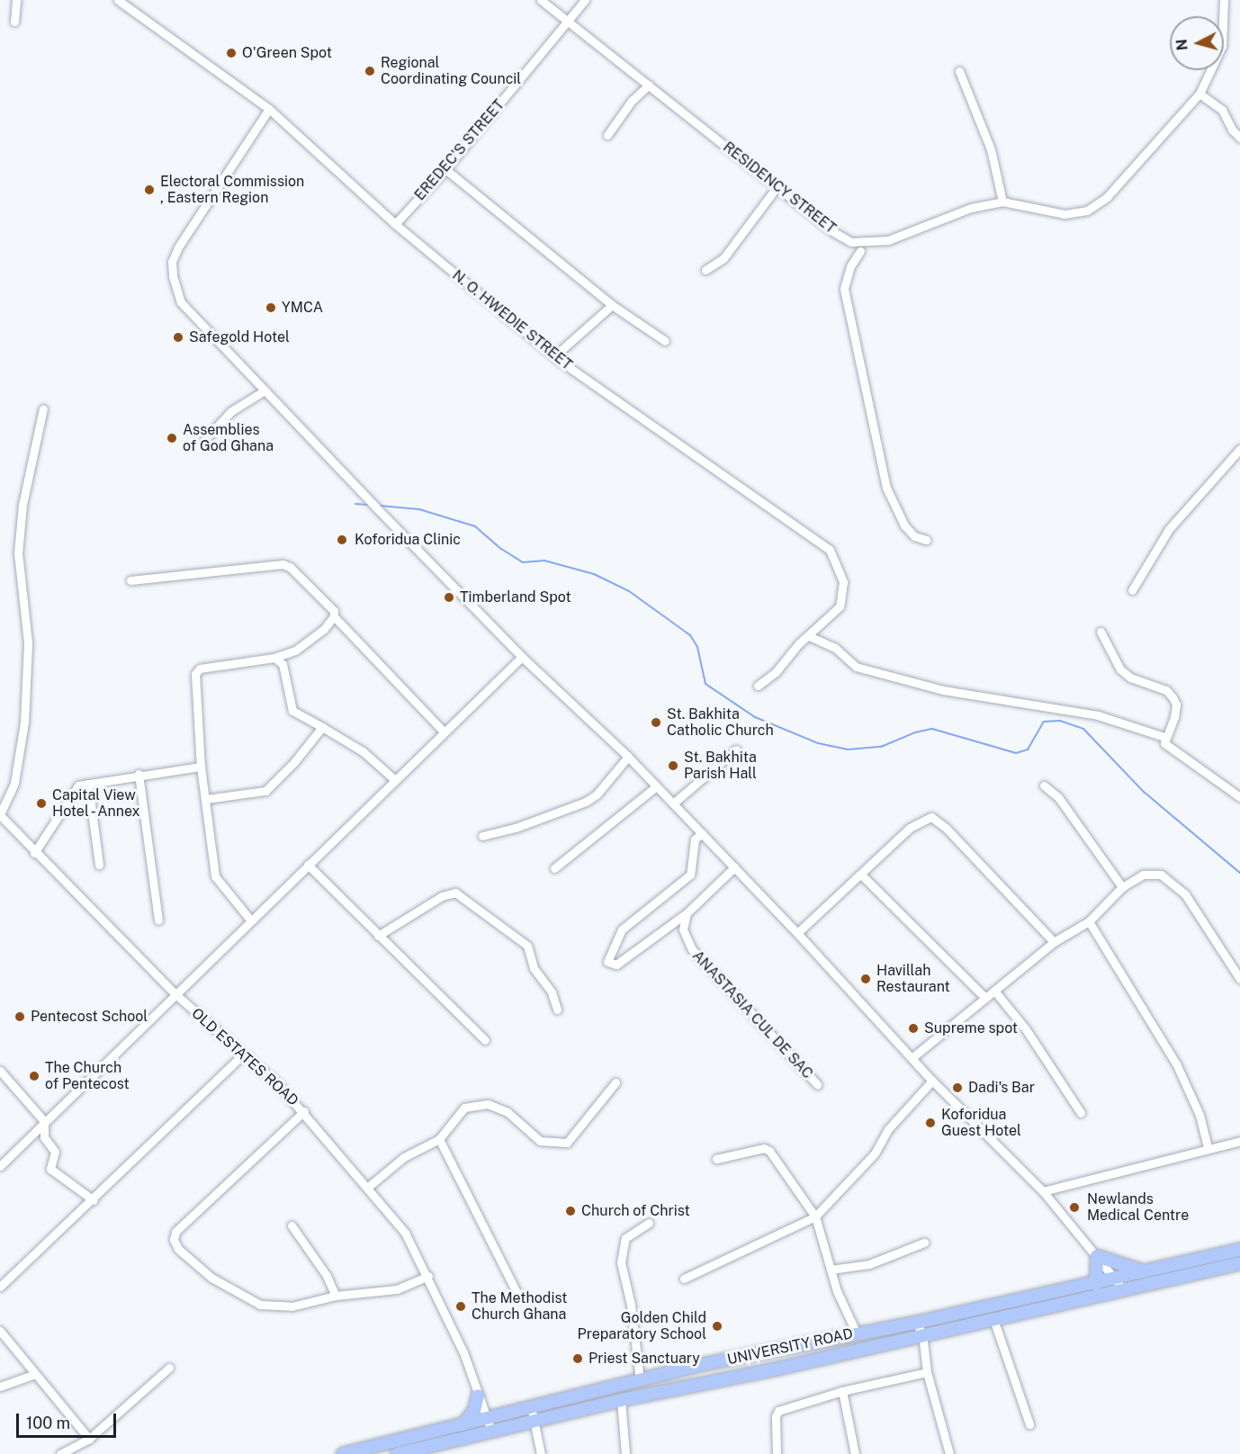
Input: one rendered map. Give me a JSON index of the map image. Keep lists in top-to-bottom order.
{
  "streets": {
    "highway": ["UNIVERSITY ROAD"],
    "street": [
      "EREDEC'S STREET",
      "RESIDENCY STREET",
      "N. O. HWEDIE STREET",
      "ANASTASIA CUL DE SAC",
      "OLD ESTATES ROAD"
    ]
  },
  "crossings": [
    ["EREDEC'S STREET", "RESIDENCY STREET"],
    ["EREDEC'S STREET", "N. O. HWEDIE STREET"],
    ["OLD ESTATES ROAD", "UNIVERSITY ROAD"]
  ],
  "places": [
    "O'Green Spot",
    "Regional Coordinating Council",
    "Electoral Commission , Eastern Region",
    "YMCA",
    "Safegold Hotel",
    "Assemblies of God Ghana",
    "Koforidua Clinic",
    "Timberland Spot",
    "St. Bakhita Catholic Church",
    "St. Bakhita Parish Hall",
    "Capital View Hotel - Annex",
    "Havillah Restaurant",
    "Pentecost School",
    "Supreme spot",
    "The Church of Pentecost",
    "Dadi's Bar",
    "Koforidua Guest Hotel",
    "Newlands Medical Centre",
    "Church of Christ",
    "The Methodist Church Ghana",
    "Golden Child Preparatory School",
    "Priest Sanctuary"
  ],
  "scale_bar": "100 m",
  "north": "left"
}
